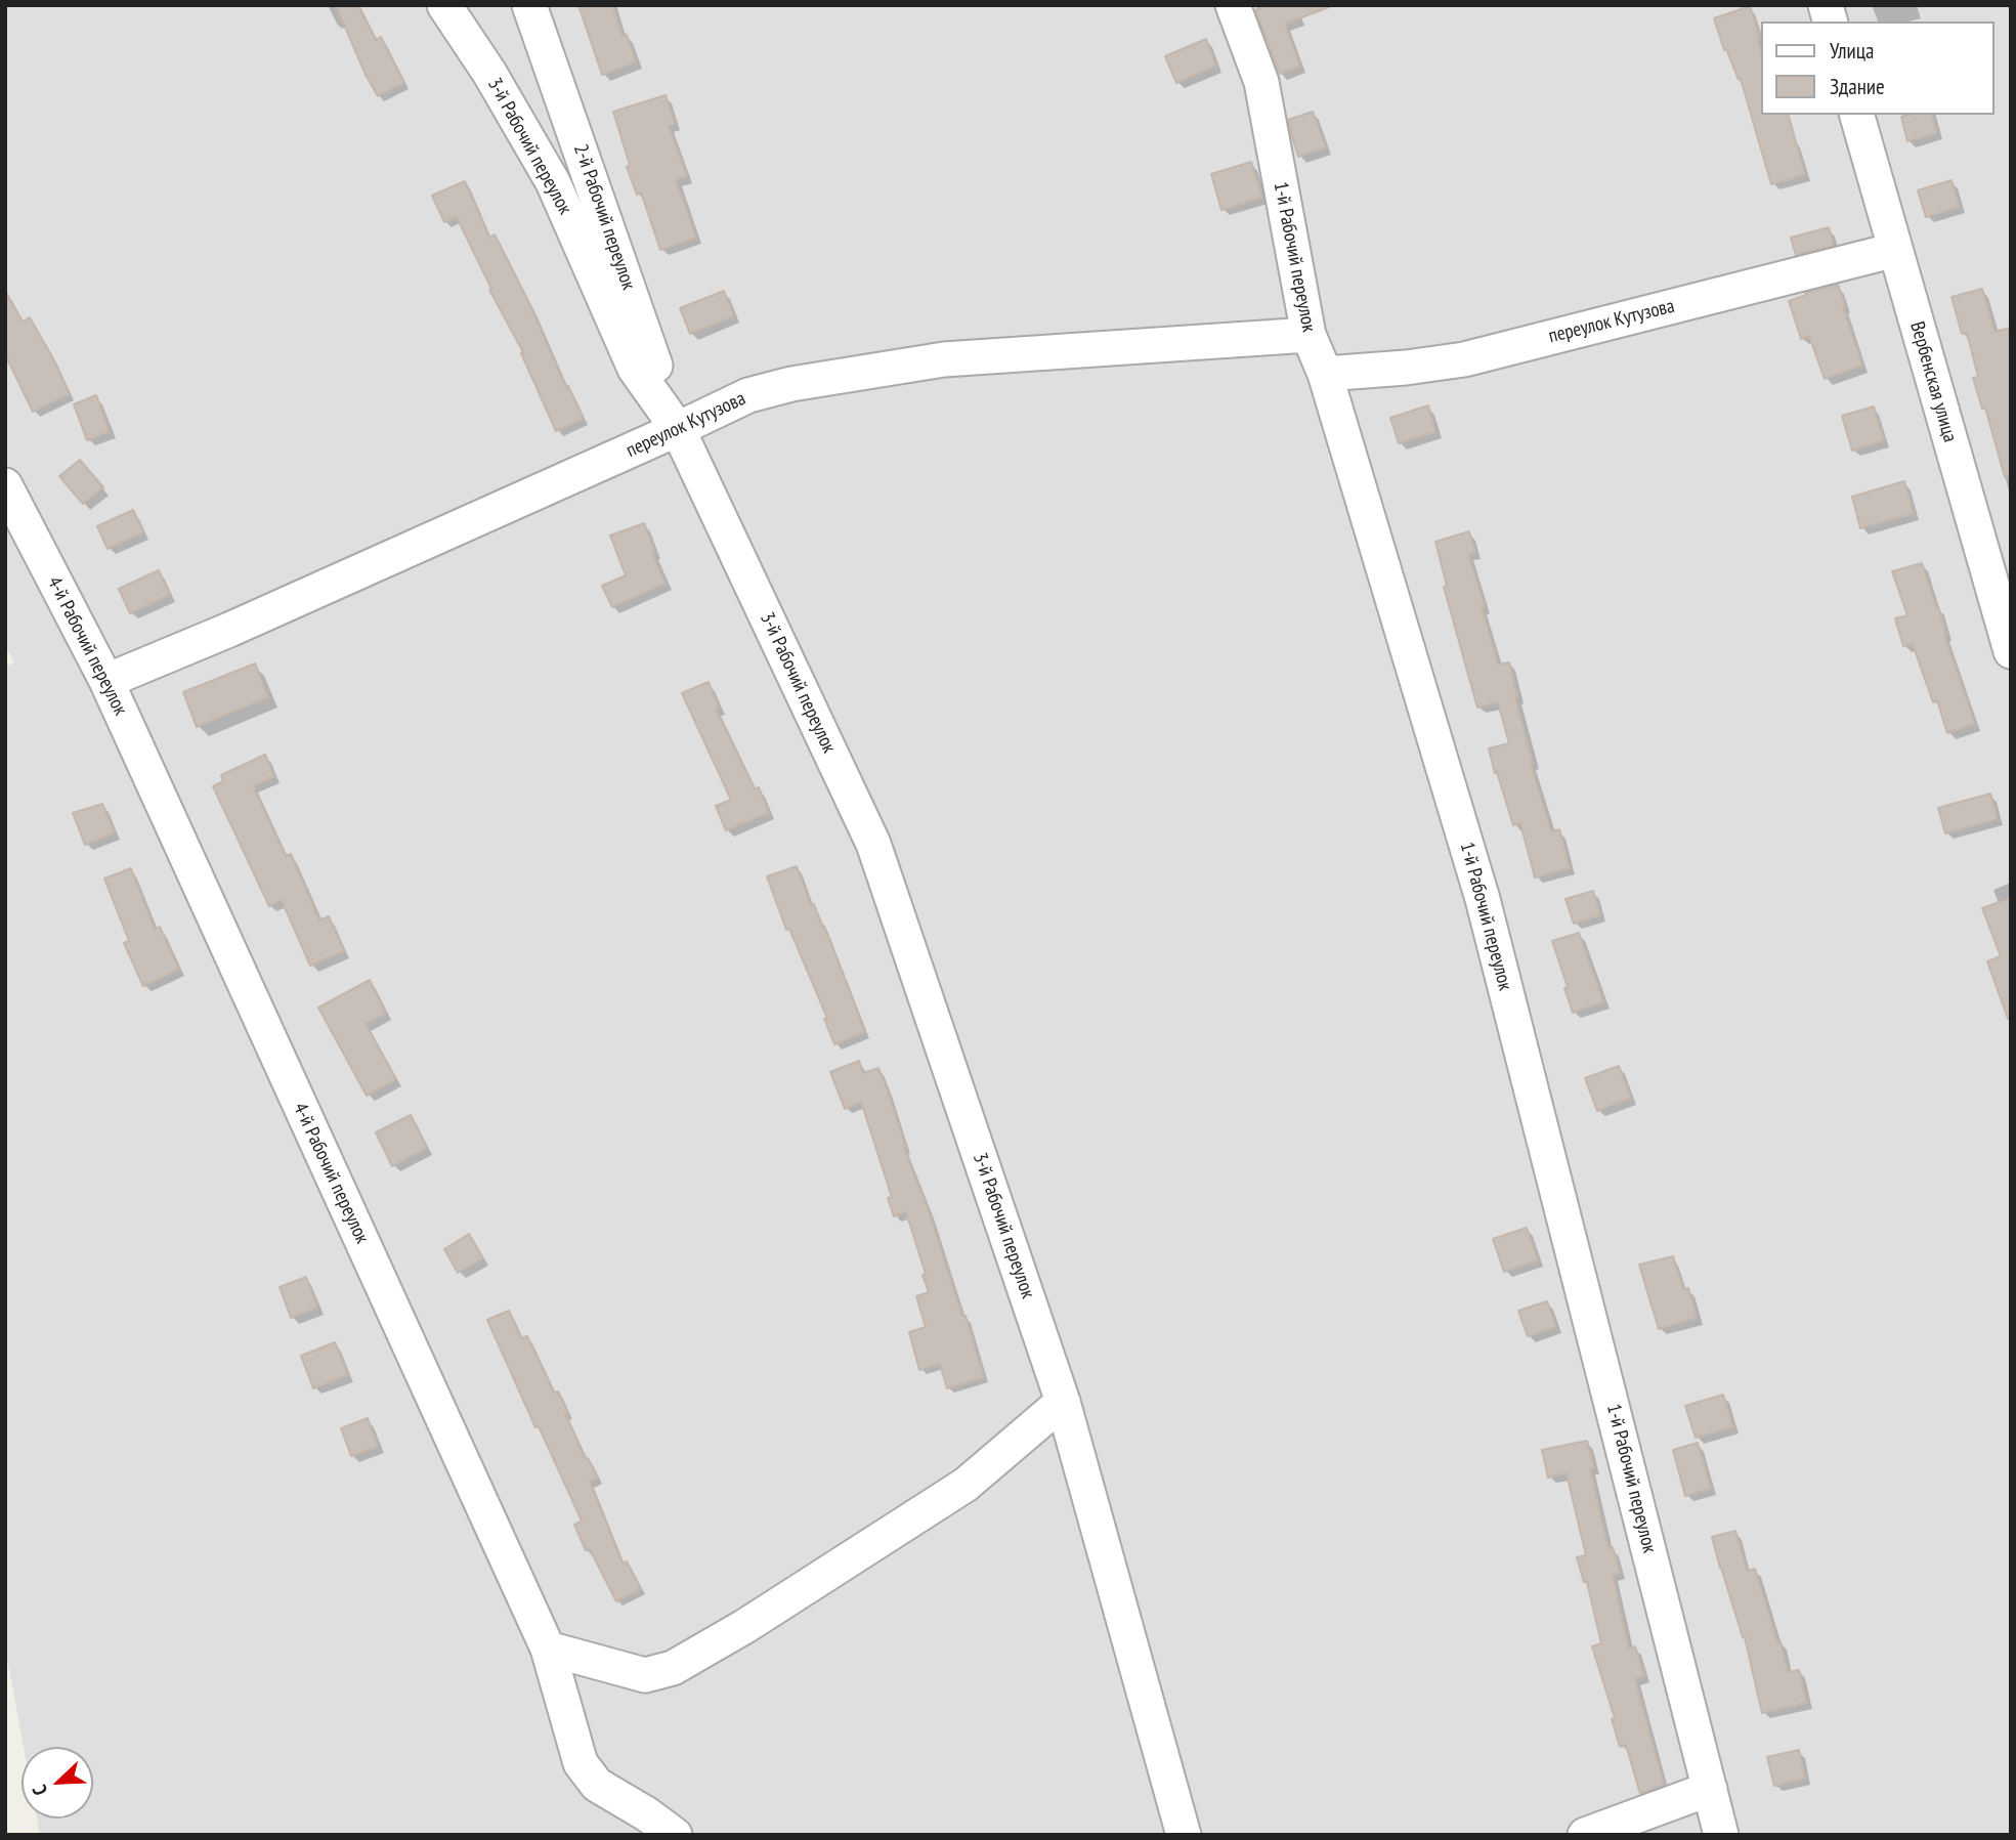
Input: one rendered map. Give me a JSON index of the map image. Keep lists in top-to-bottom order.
{
  "streets": {
    "street": [
      "3-й Рабочий переулок",
      "2-й Рабочий переулок",
      "1-й Рабочий переулок",
      "переулок Кутузова",
      "Вербенская улица",
      "4-й Рабочий переулок"
    ]
  },
  "crossings": [
    ["3-й Рабочий переулок", "2-й Рабочий переулок"],
    ["3-й Рабочий переулок", "переулок Кутузова"],
    ["2-й Рабочий переулок", "переулок Кутузова"],
    ["1-й Рабочий переулок", "переулок Кутузова"],
    ["переулок Кутузова", "Вербенская улица"],
    ["переулок Кутузова", "4-й Рабочий переулок"]
  ],
  "legend": ["Улица", "Здание"],
  "north": "bottom left"
}
